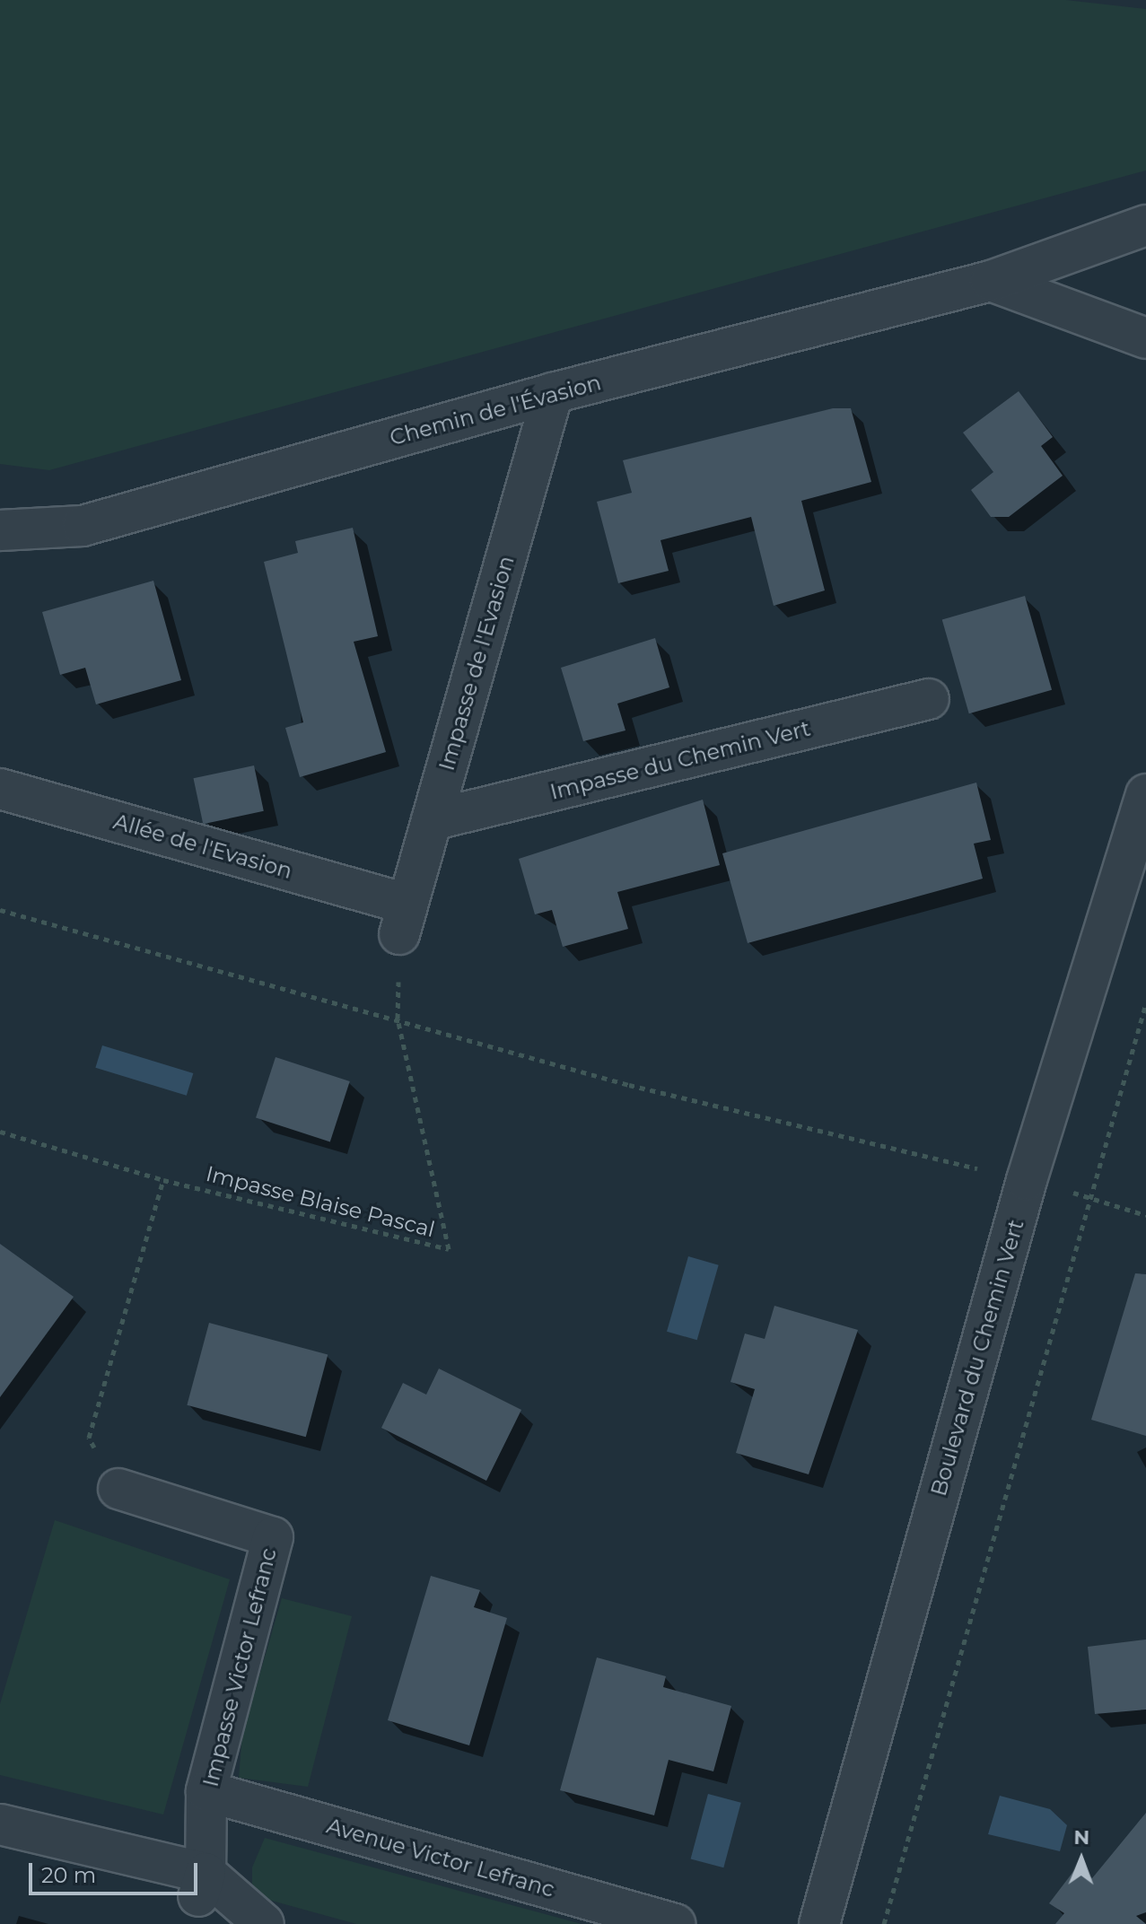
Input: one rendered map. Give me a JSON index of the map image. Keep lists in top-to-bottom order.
{
  "streets": {
    "street": [
      "Chemin de l'Évasion",
      "Impasse de l'Evasion",
      "Impasse du Chemin Vert",
      "Allée de l'Evasion",
      "Boulevard du Chemin Vert",
      "Impasse Victor Lefranc",
      "Avenue Victor Lefranc"
    ],
    "path": ["Impasse Blaise Pascal"]
  },
  "crossings": [
    ["Chemin de l'Évasion", "Impasse de l'Evasion"],
    ["Impasse de l'Evasion", "Impasse du Chemin Vert"],
    ["Impasse de l'Evasion", "Allée de l'Evasion"],
    ["Impasse de l'Evasion", "Impasse Blaise Pascal"],
    ["Allée de l'Evasion", "Impasse Blaise Pascal"],
    ["Impasse Victor Lefranc", "Avenue Victor Lefranc"]
  ],
  "scale_bar": "20 m",
  "north": "top"
}
